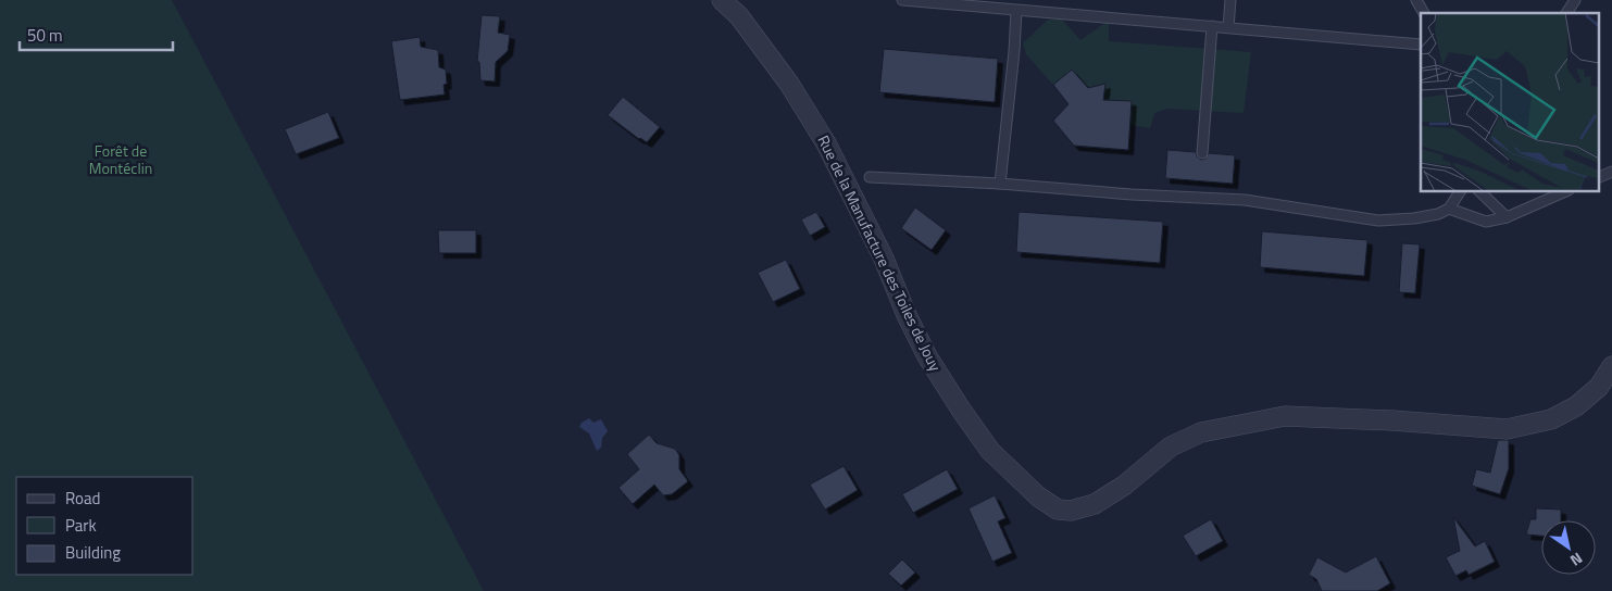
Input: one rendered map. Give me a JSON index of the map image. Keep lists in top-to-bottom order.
{
  "streets": {
    "street": ["Rue de la Manufacture des Toiles de Jouy"]
  },
  "parks": ["Forêt de Montéclin"],
  "legend": ["Road", "Park", "Building"],
  "scale_bar": "50 m",
  "north": "bottom right"
}
